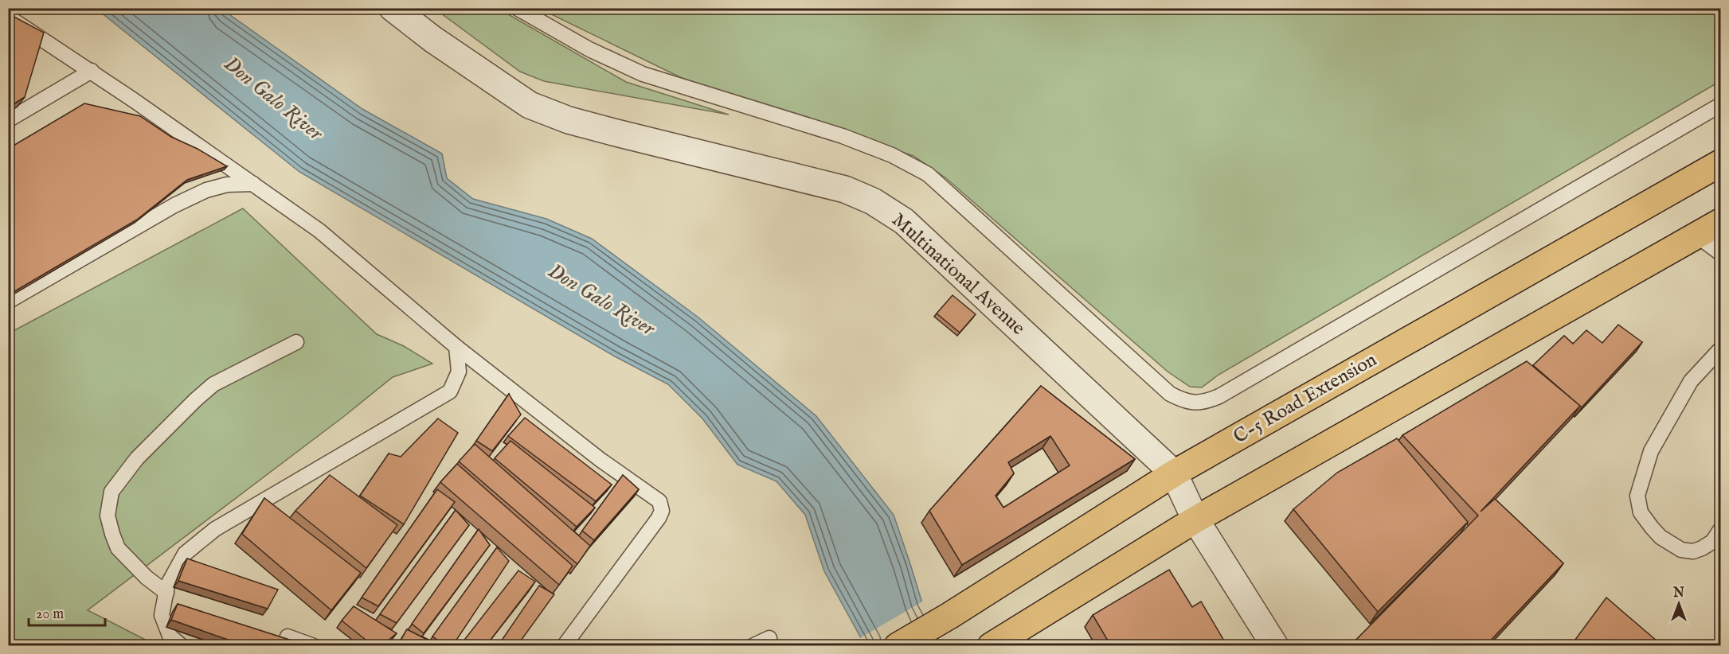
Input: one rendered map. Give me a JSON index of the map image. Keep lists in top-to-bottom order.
{
  "streets": {
    "main road": ["C-5 Road Extension"],
    "street": ["Multinational Avenue"]
  },
  "crossings": [
    ["Multinational Avenue", "C-5 Road Extension"]
  ],
  "water": ["Don Galo River"],
  "scale_bar": "20 m",
  "north": "top"
}
